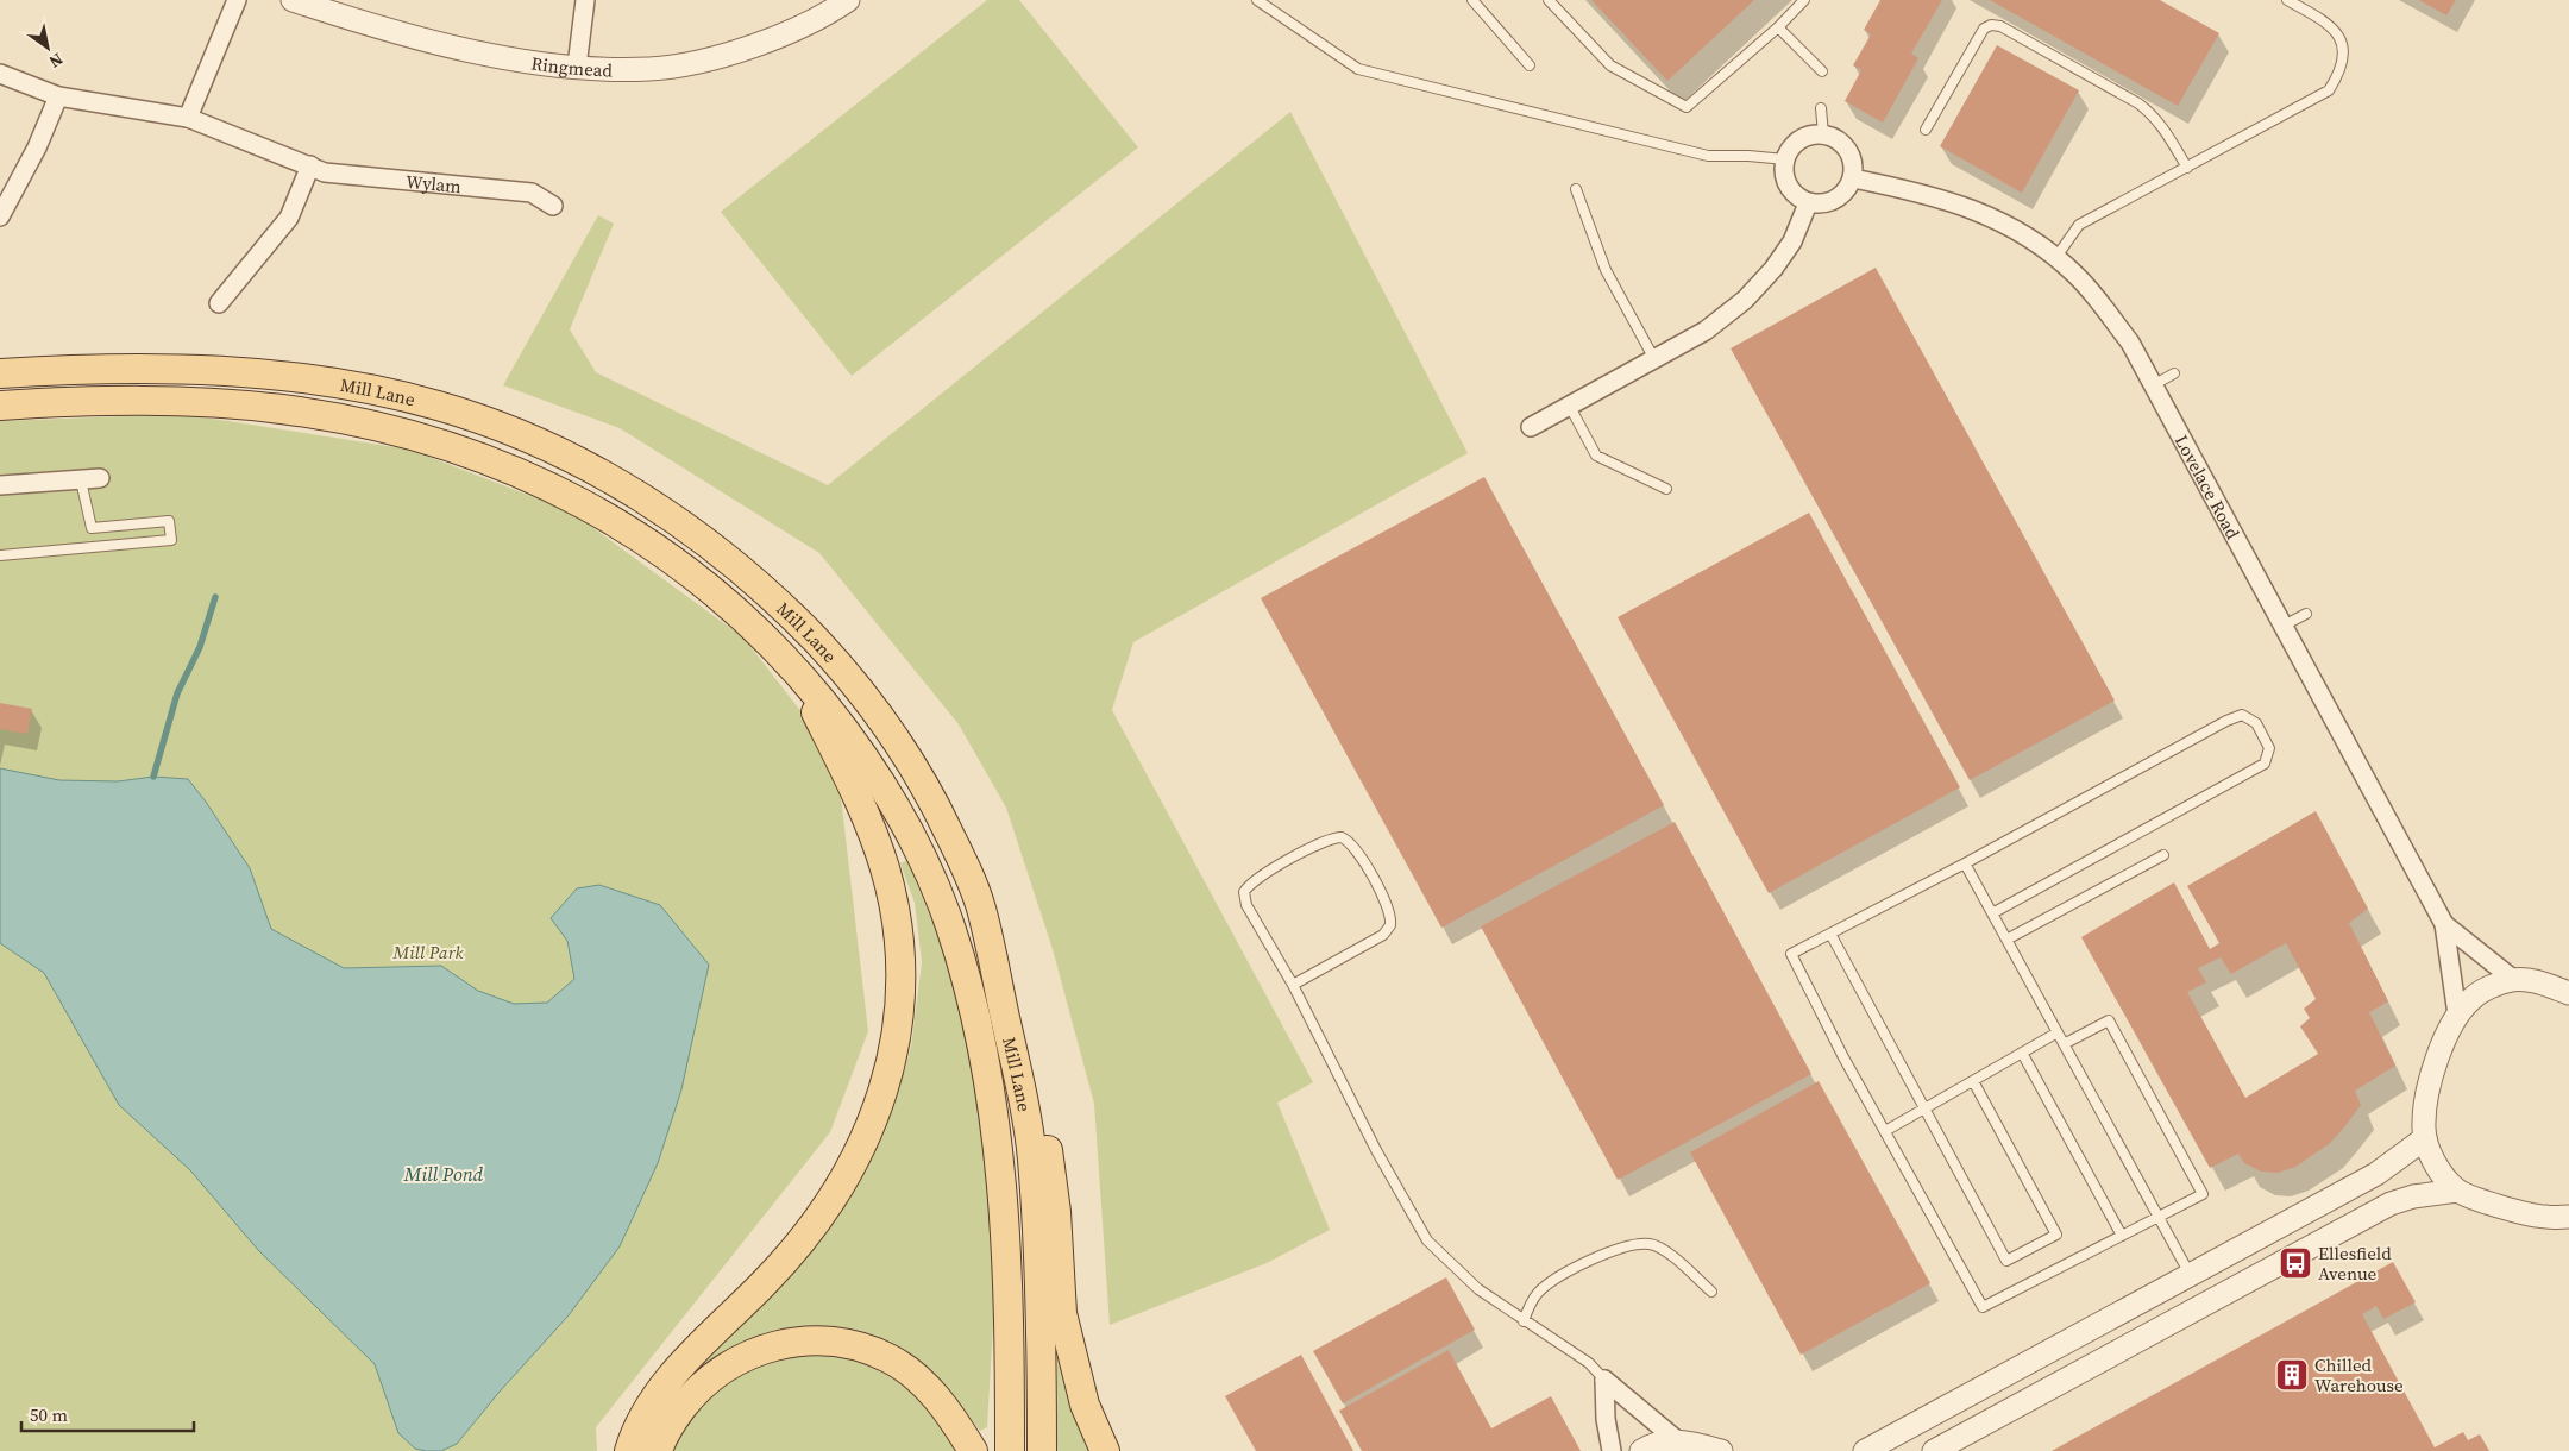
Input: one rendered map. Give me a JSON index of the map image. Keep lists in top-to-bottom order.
{
  "streets": {
    "main road": ["Mill Lane"],
    "street": ["Ringmead", "Wylam", "Lovelace Road"]
  },
  "water": ["Mill Pond"],
  "parks": ["Mill Park"],
  "places": {
    "bus stop": ["Ellesfield Avenue"],
    "building": ["Chilled Warehouse"]
  },
  "scale_bar": "50 m",
  "north": "bottom right"
}
